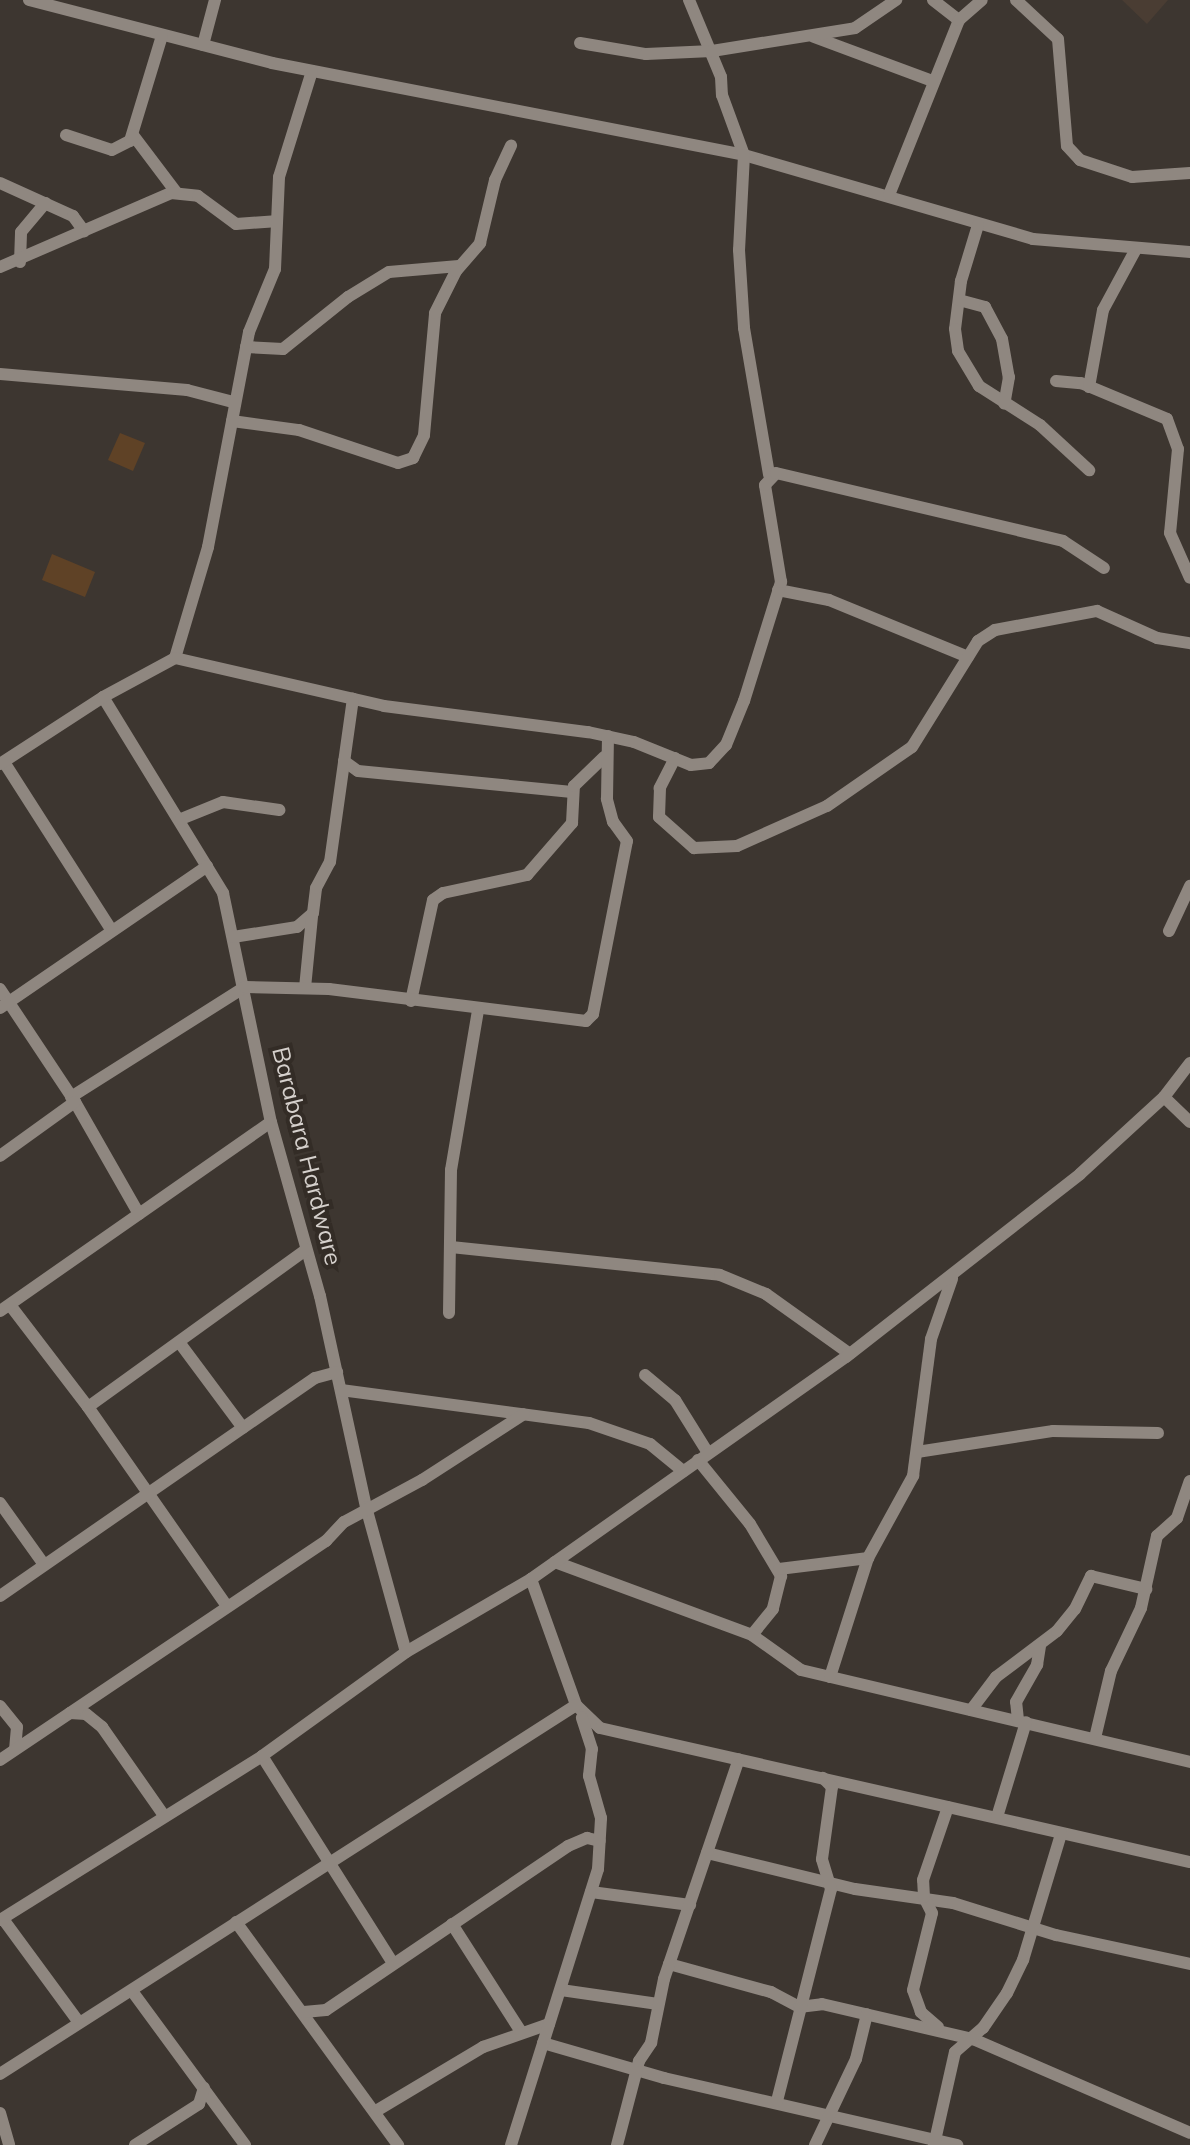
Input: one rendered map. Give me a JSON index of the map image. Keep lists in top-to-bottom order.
{
  "streets": {
    "street": ["Barabara Hardware"]
  }
}
